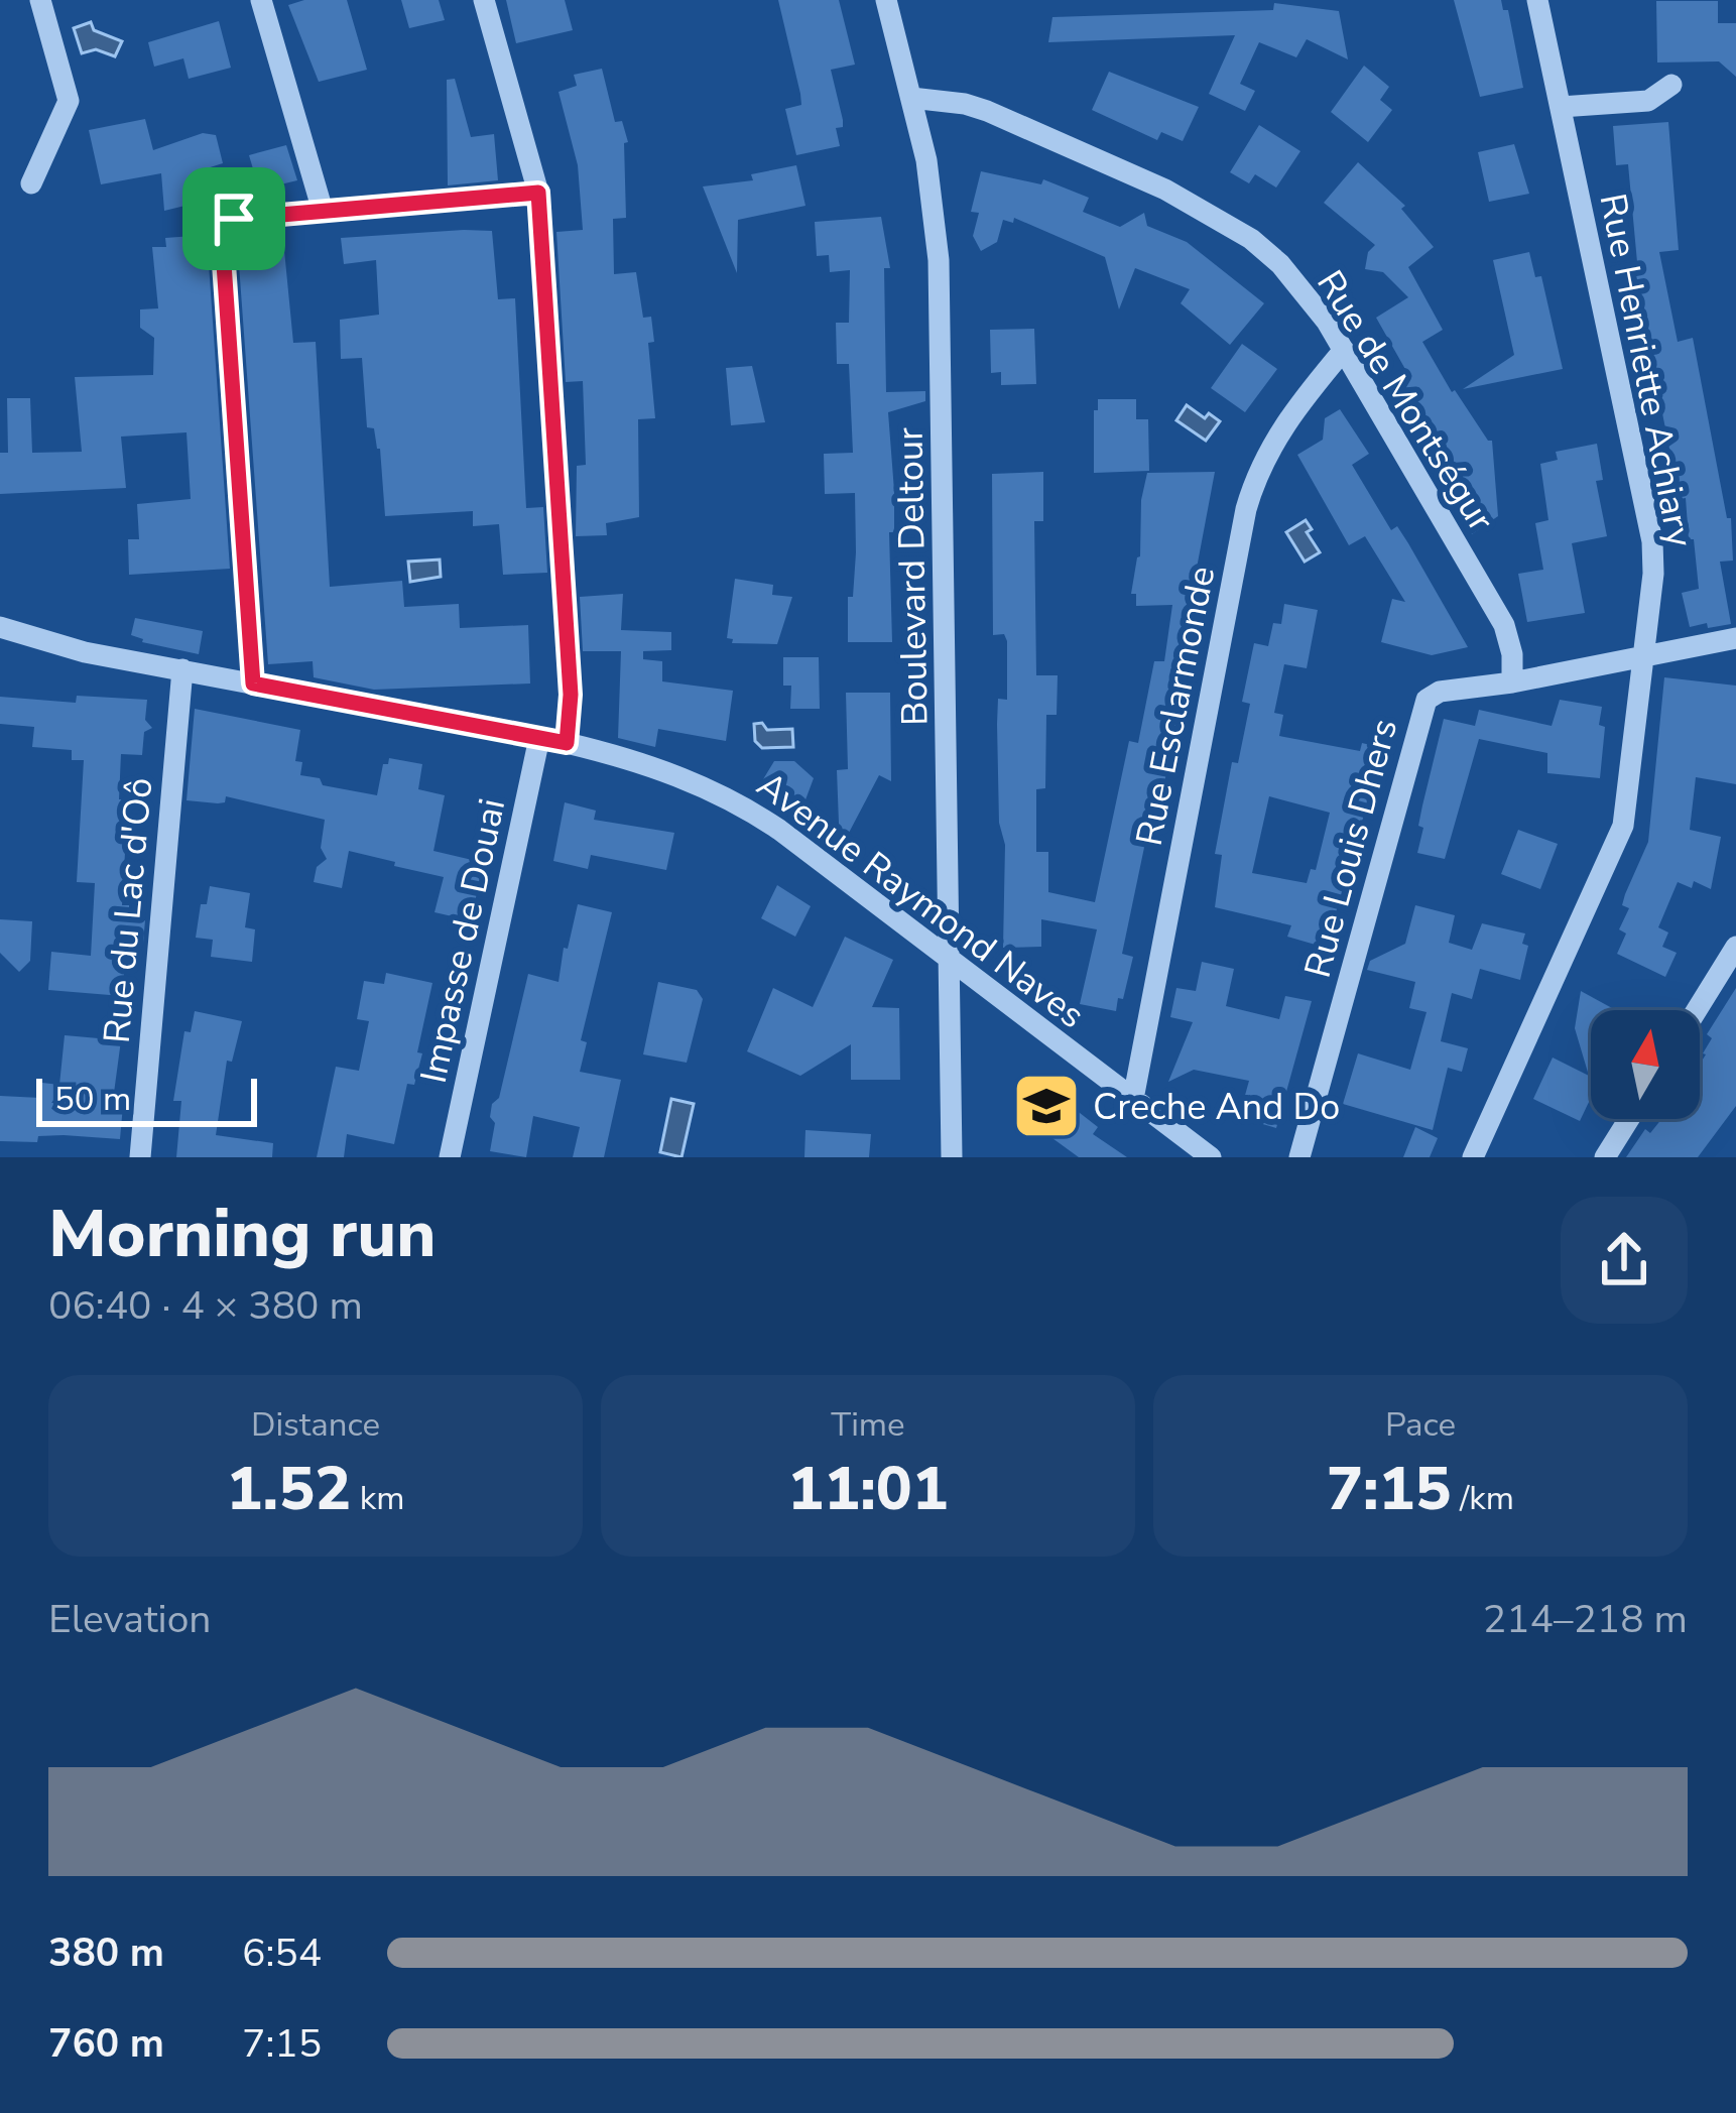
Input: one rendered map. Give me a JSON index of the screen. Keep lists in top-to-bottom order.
{
  "streets": {
    "street": [
      "Rue Henriette Achiary",
      "Rue de Montségur",
      "Boulevard Deltour",
      "Rue Esclarmonde",
      "Rue Louis Dhers",
      "Avenue Raymond Naves",
      "Rue du Lac d'Oô",
      "Impasse de Douai"
    ]
  },
  "crossings": [
    ["Rue Henriette Achiary", "Rue Louis Dhers"],
    ["Rue de Montségur", "Boulevard Deltour"],
    ["Rue de Montségur", "Rue Esclarmonde"],
    ["Rue de Montségur", "Rue Louis Dhers"],
    ["Boulevard Deltour", "Avenue Raymond Naves"],
    ["Rue Esclarmonde", "Avenue Raymond Naves"],
    ["Avenue Raymond Naves", "Rue du Lac d'Oô"],
    ["Avenue Raymond Naves", "Impasse de Douai"]
  ],
  "places": {
    "school or university": ["Creche And Do"]
  },
  "scale_bar": "50 m",
  "north": "top",
  "page": {
    "scale": "50 m",
    "heading": ["Morning run", "06:40 · 4 × 380 m"],
    "stats": [
      ["Distance", "1.52 km"],
      ["Time", "11:01"],
      ["Pace", "7:15 /km"]
    ],
    "chart": ["Elevation", "214–218 m"],
    "list": [
      {
        "name": "380 m",
        "note": "6:54"
      },
      {
        "name": "760 m",
        "note": "7:15"
      }
    ]
  }
}
